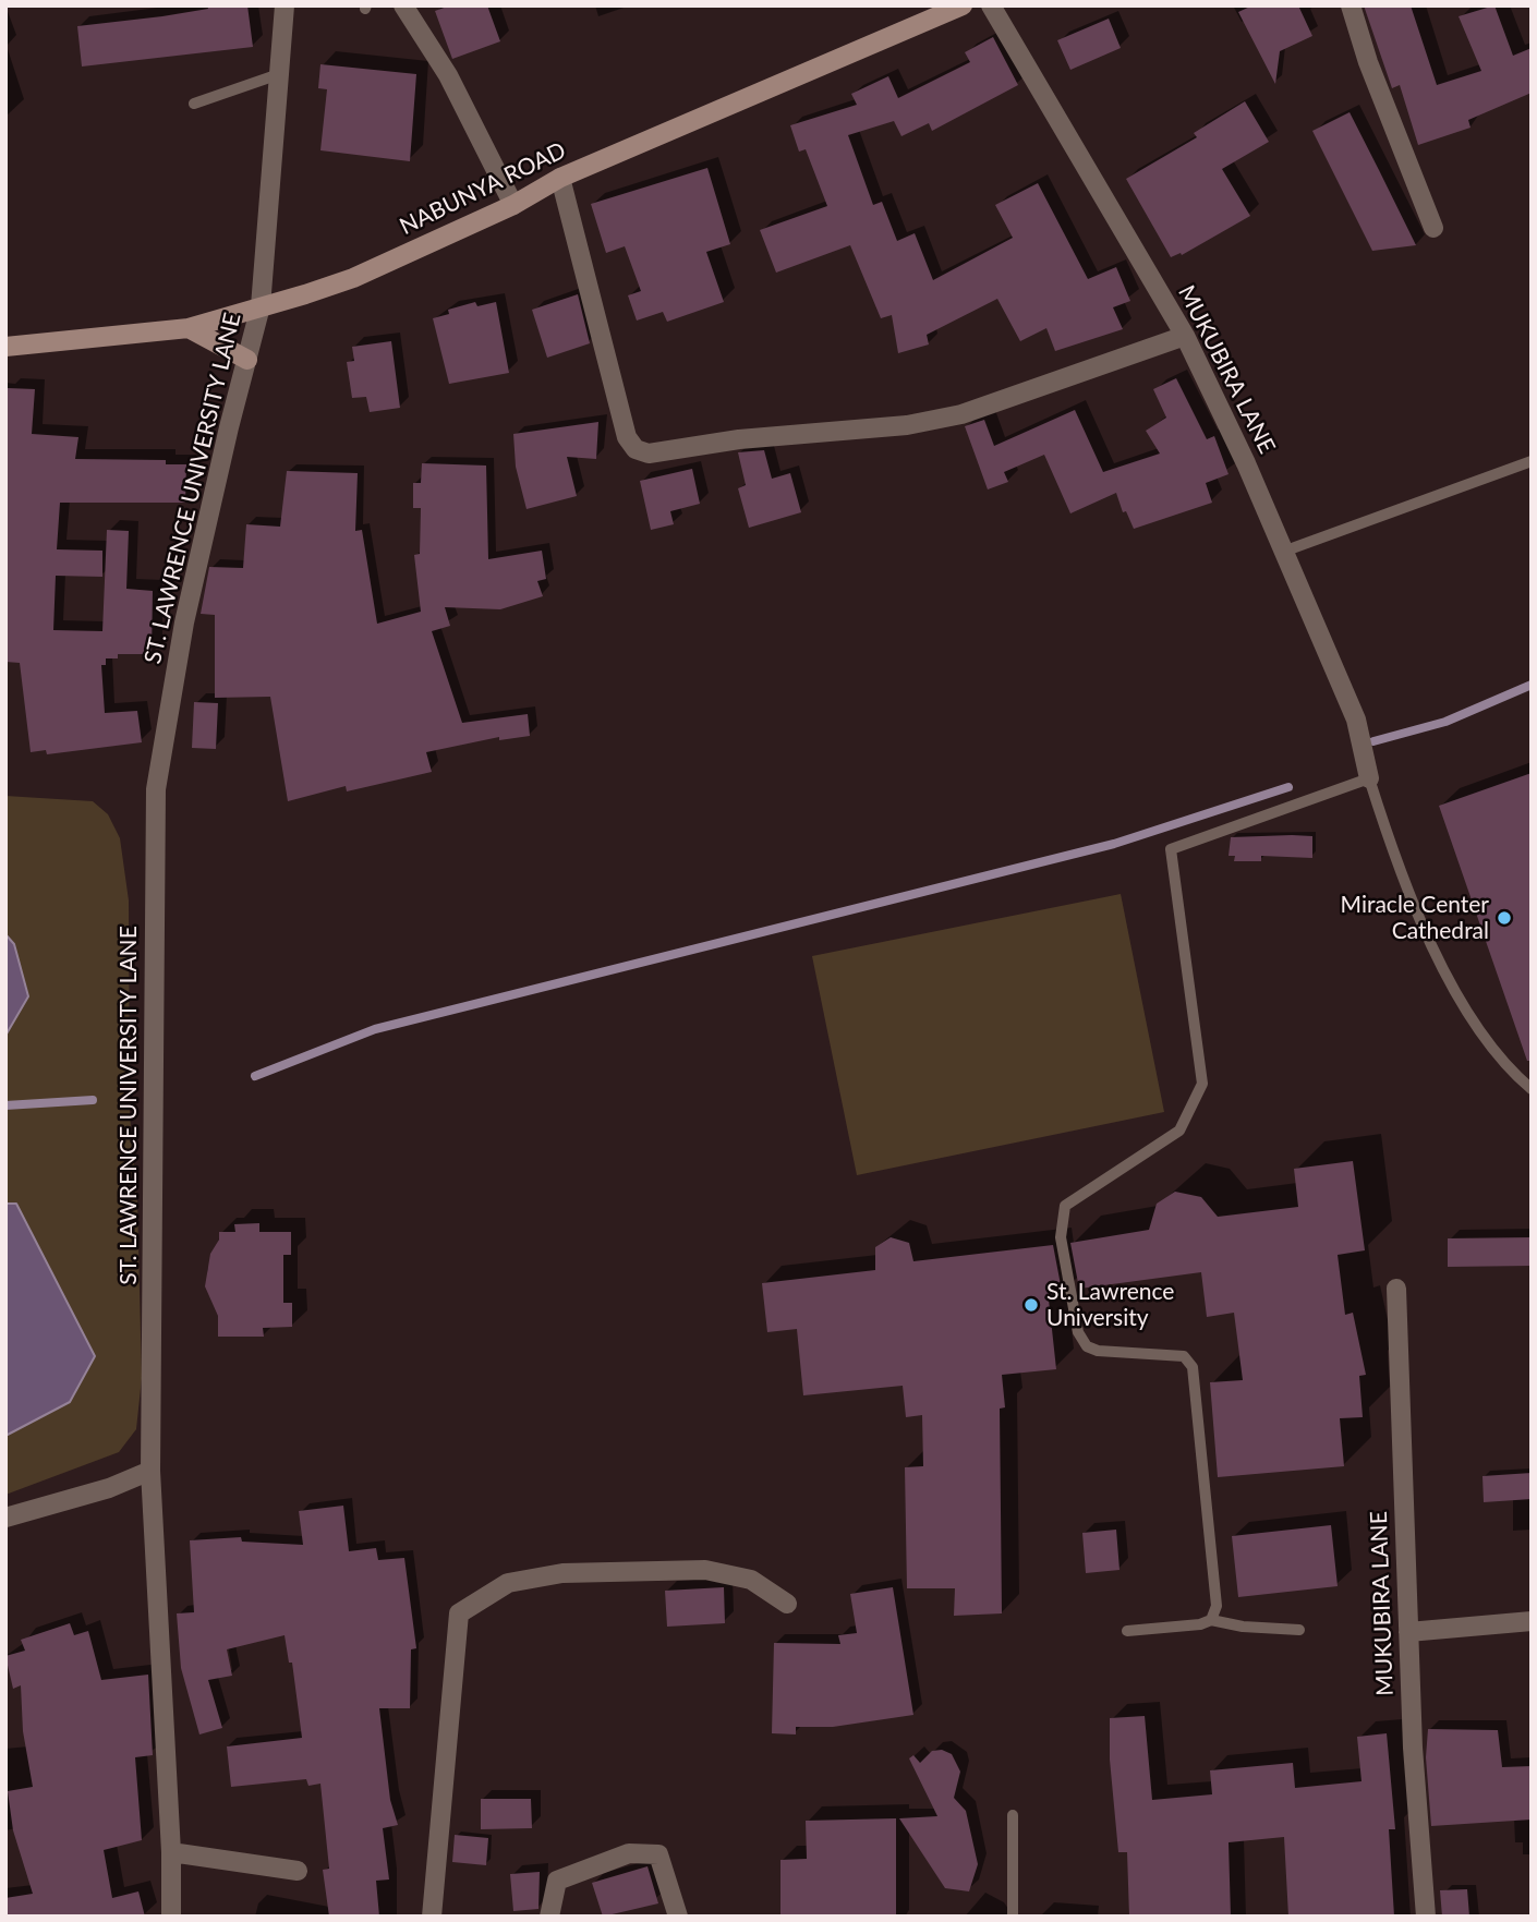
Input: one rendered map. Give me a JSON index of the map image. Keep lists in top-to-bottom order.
{
  "streets": {
    "main road": ["NABUNYA ROAD"],
    "street": ["MUKUBIRA LANE", "ST. LAWRENCE UNIVERSITY LANE"]
  },
  "crossings": [
    ["NABUNYA ROAD", "ST. LAWRENCE UNIVERSITY LANE"]
  ],
  "places": ["Miracle Center Cathedral", "St. Lawrence University"]
}
